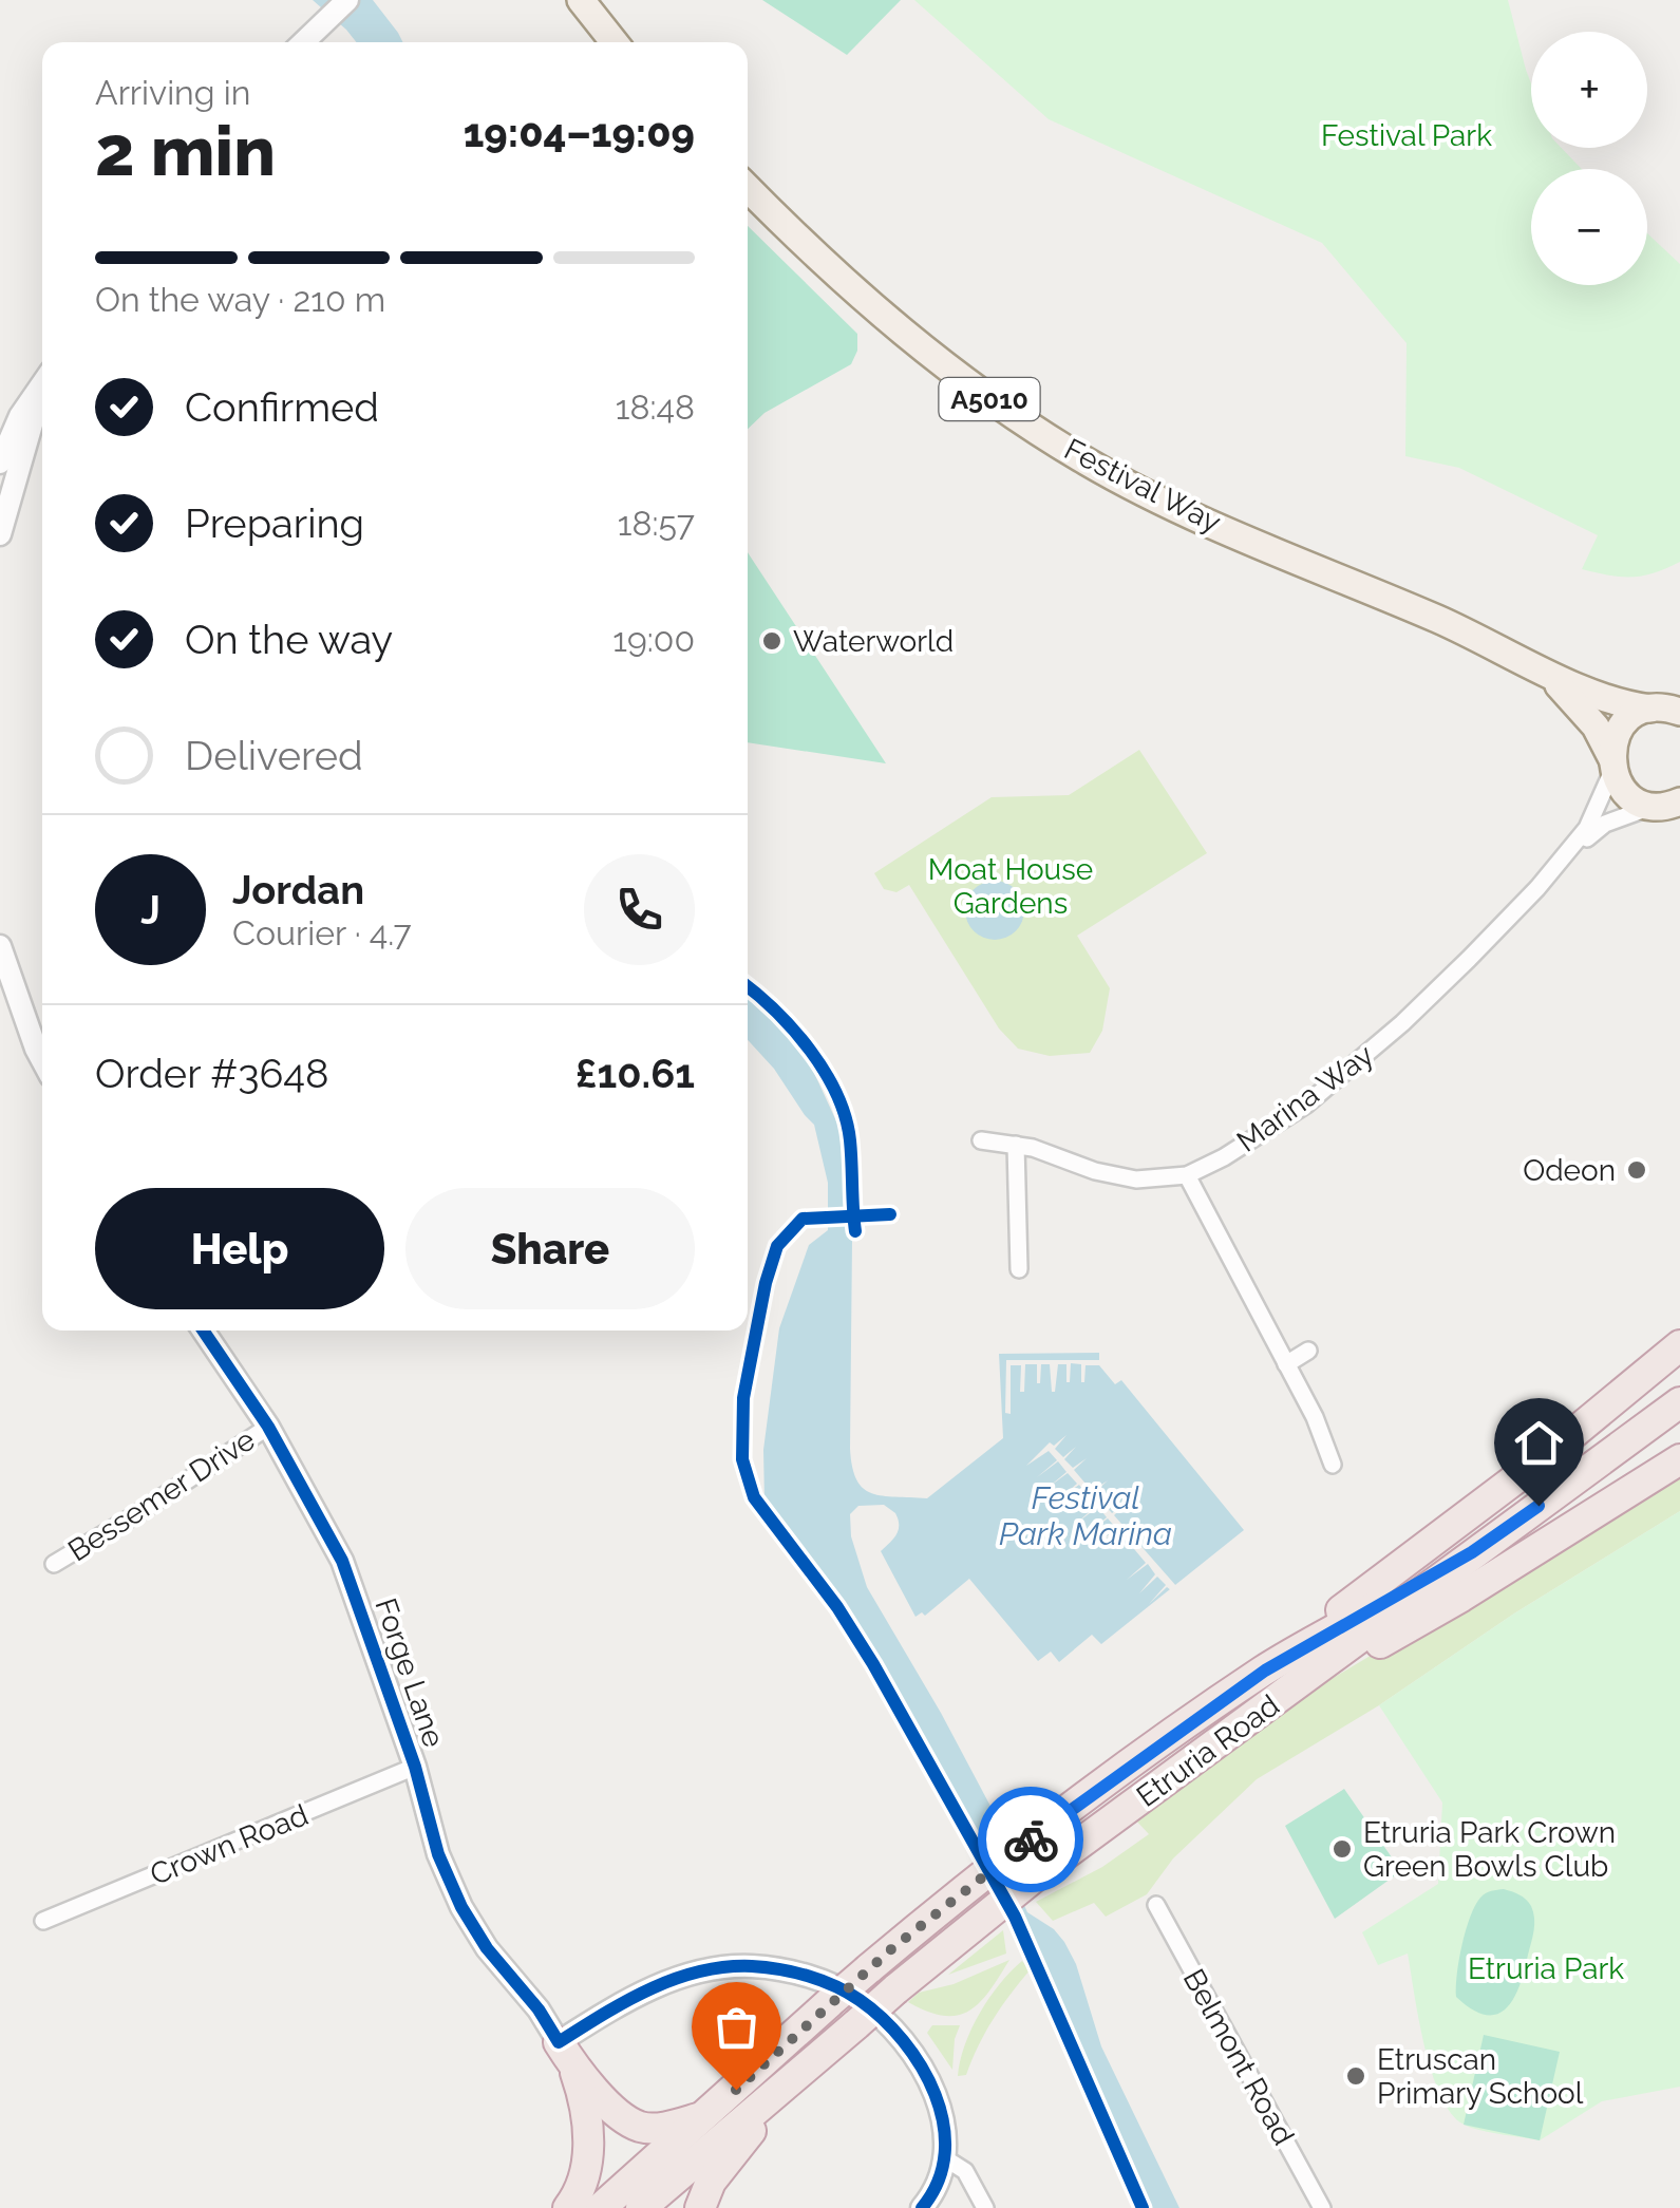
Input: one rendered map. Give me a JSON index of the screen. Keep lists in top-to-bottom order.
{
  "streets": {
    "highway": ["Etruria Road"],
    "main road": ["A5010", "Festival Way"],
    "street": [
      "Marina Way",
      "Bessemer Drive",
      "Forge Lane",
      "Crown Road",
      "Belmont Road"
    ]
  },
  "crossings": [
    ["A5010", "Festival Way"],
    ["A5010", "Marina Way"],
    ["Festival Way", "Marina Way"],
    ["Bessemer Drive", "Forge Lane"],
    ["Forge Lane", "Crown Road"]
  ],
  "water": ["Festival Park Marina"],
  "parks": ["Festival Park", "Moat House Gardens", "Etruria Park"],
  "places": [
    "Waterworld",
    "Odeon",
    "Etruria Park Crown Green Bowls Club",
    "Etruscan Primary School"
  ],
  "page": {
    "map_buttons": ["+", "−"],
    "heading": ["2 min", "Arriving in", "19:04–19:09"],
    "panel": [
      "Jordan",
      "Courier · 4.7",
      "Order #3648",
      "£10.61"
    ],
    "bar": "On the way · 210 m",
    "list": [
      ["Confirmed", "18:48"],
      ["Preparing", "18:57"],
      ["On the way", "19:00"],
      "Delivered"
    ],
    "round": "J",
    "buttons": ["Help", "Share"]
  }
}
